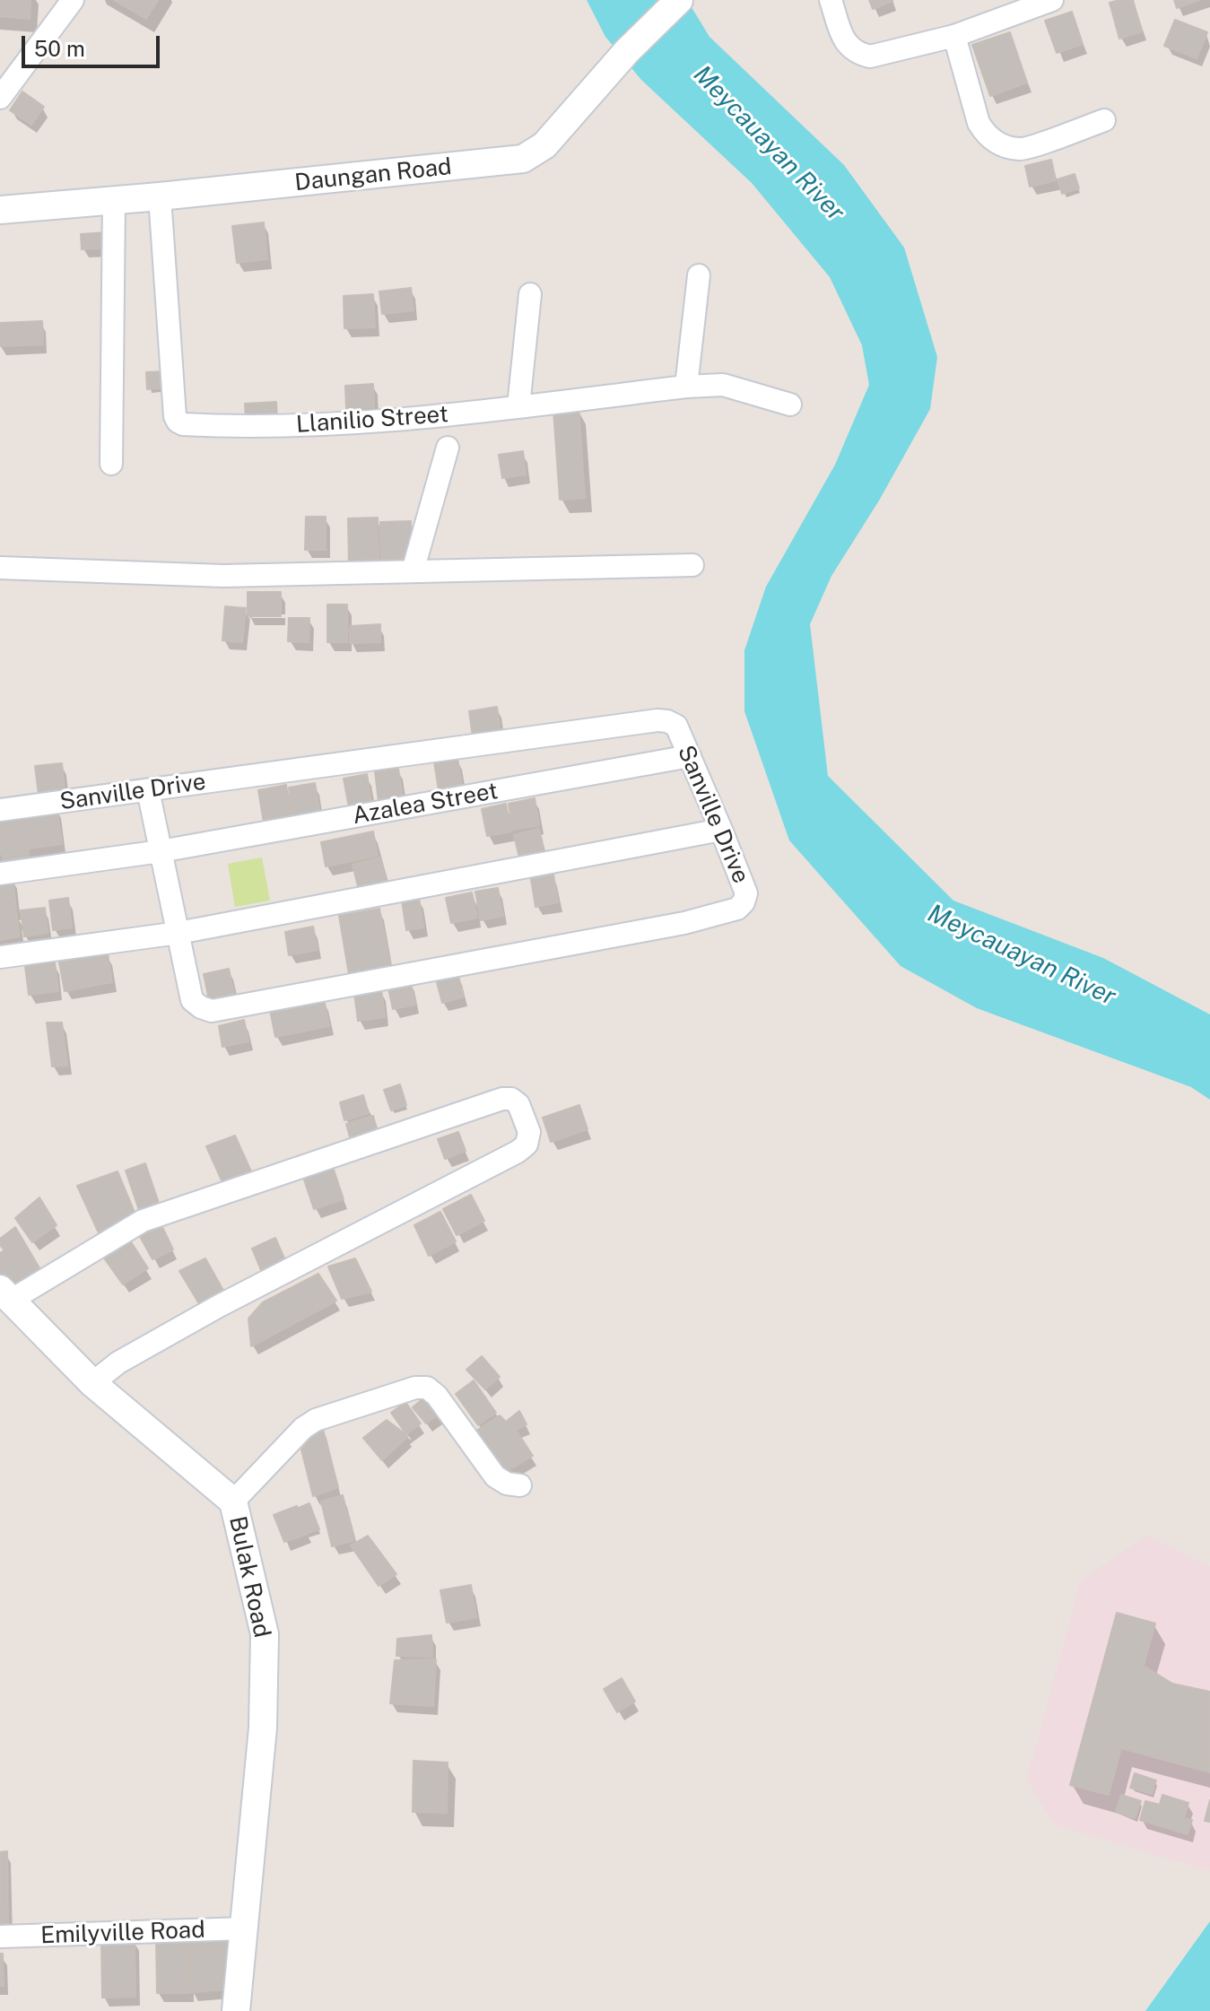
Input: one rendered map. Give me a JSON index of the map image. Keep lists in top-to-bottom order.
{
  "streets": {
    "street": [
      "Daungan Road",
      "Llanilio Street",
      "Sanville Drive",
      "Azalea Street",
      "Bulak Road",
      "Emilyville Road"
    ]
  },
  "crossings": [
    ["Daungan Road", "Llanilio Street"],
    ["Sanville Drive", "Azalea Street"],
    ["Bulak Road", "Emilyville Road"]
  ],
  "water": ["Meycauayan River"],
  "scale_bar": "50 m"
}
